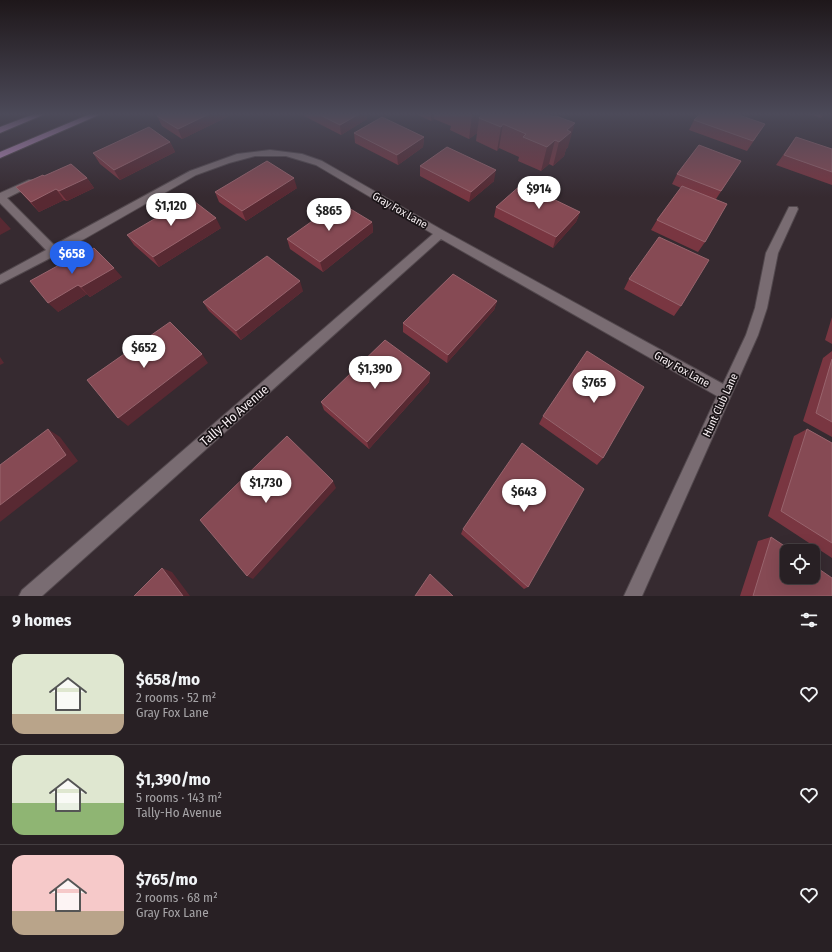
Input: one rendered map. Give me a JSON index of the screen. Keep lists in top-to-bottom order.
{
  "streets": {
    "street": ["Gray Fox Lane", "Hunt Club Lane", "Tally-Ho Avenue"]
  },
  "crossings": [
    ["Gray Fox Lane", "Hunt Club Lane"],
    ["Gray Fox Lane", "Tally-Ho Avenue"]
  ],
  "page": {
    "price": [
      "$914",
      "$1,120",
      "$865",
      "$658",
      "$652",
      "$1,390",
      "$765",
      "$1,730",
      "$643"
    ],
    "heading": "9 homes",
    "list": [
      {
        "name": "$658/mo",
        "note": "2 rooms · 52 m² · Gray Fox Lane"
      },
      {
        "name": "$1,390/mo",
        "note": "5 rooms · 143 m² · Tally-Ho Avenue"
      },
      {
        "name": "$765/mo",
        "note": "2 rooms · 68 m² · Gray Fox Lane"
      }
    ]
  }
}
